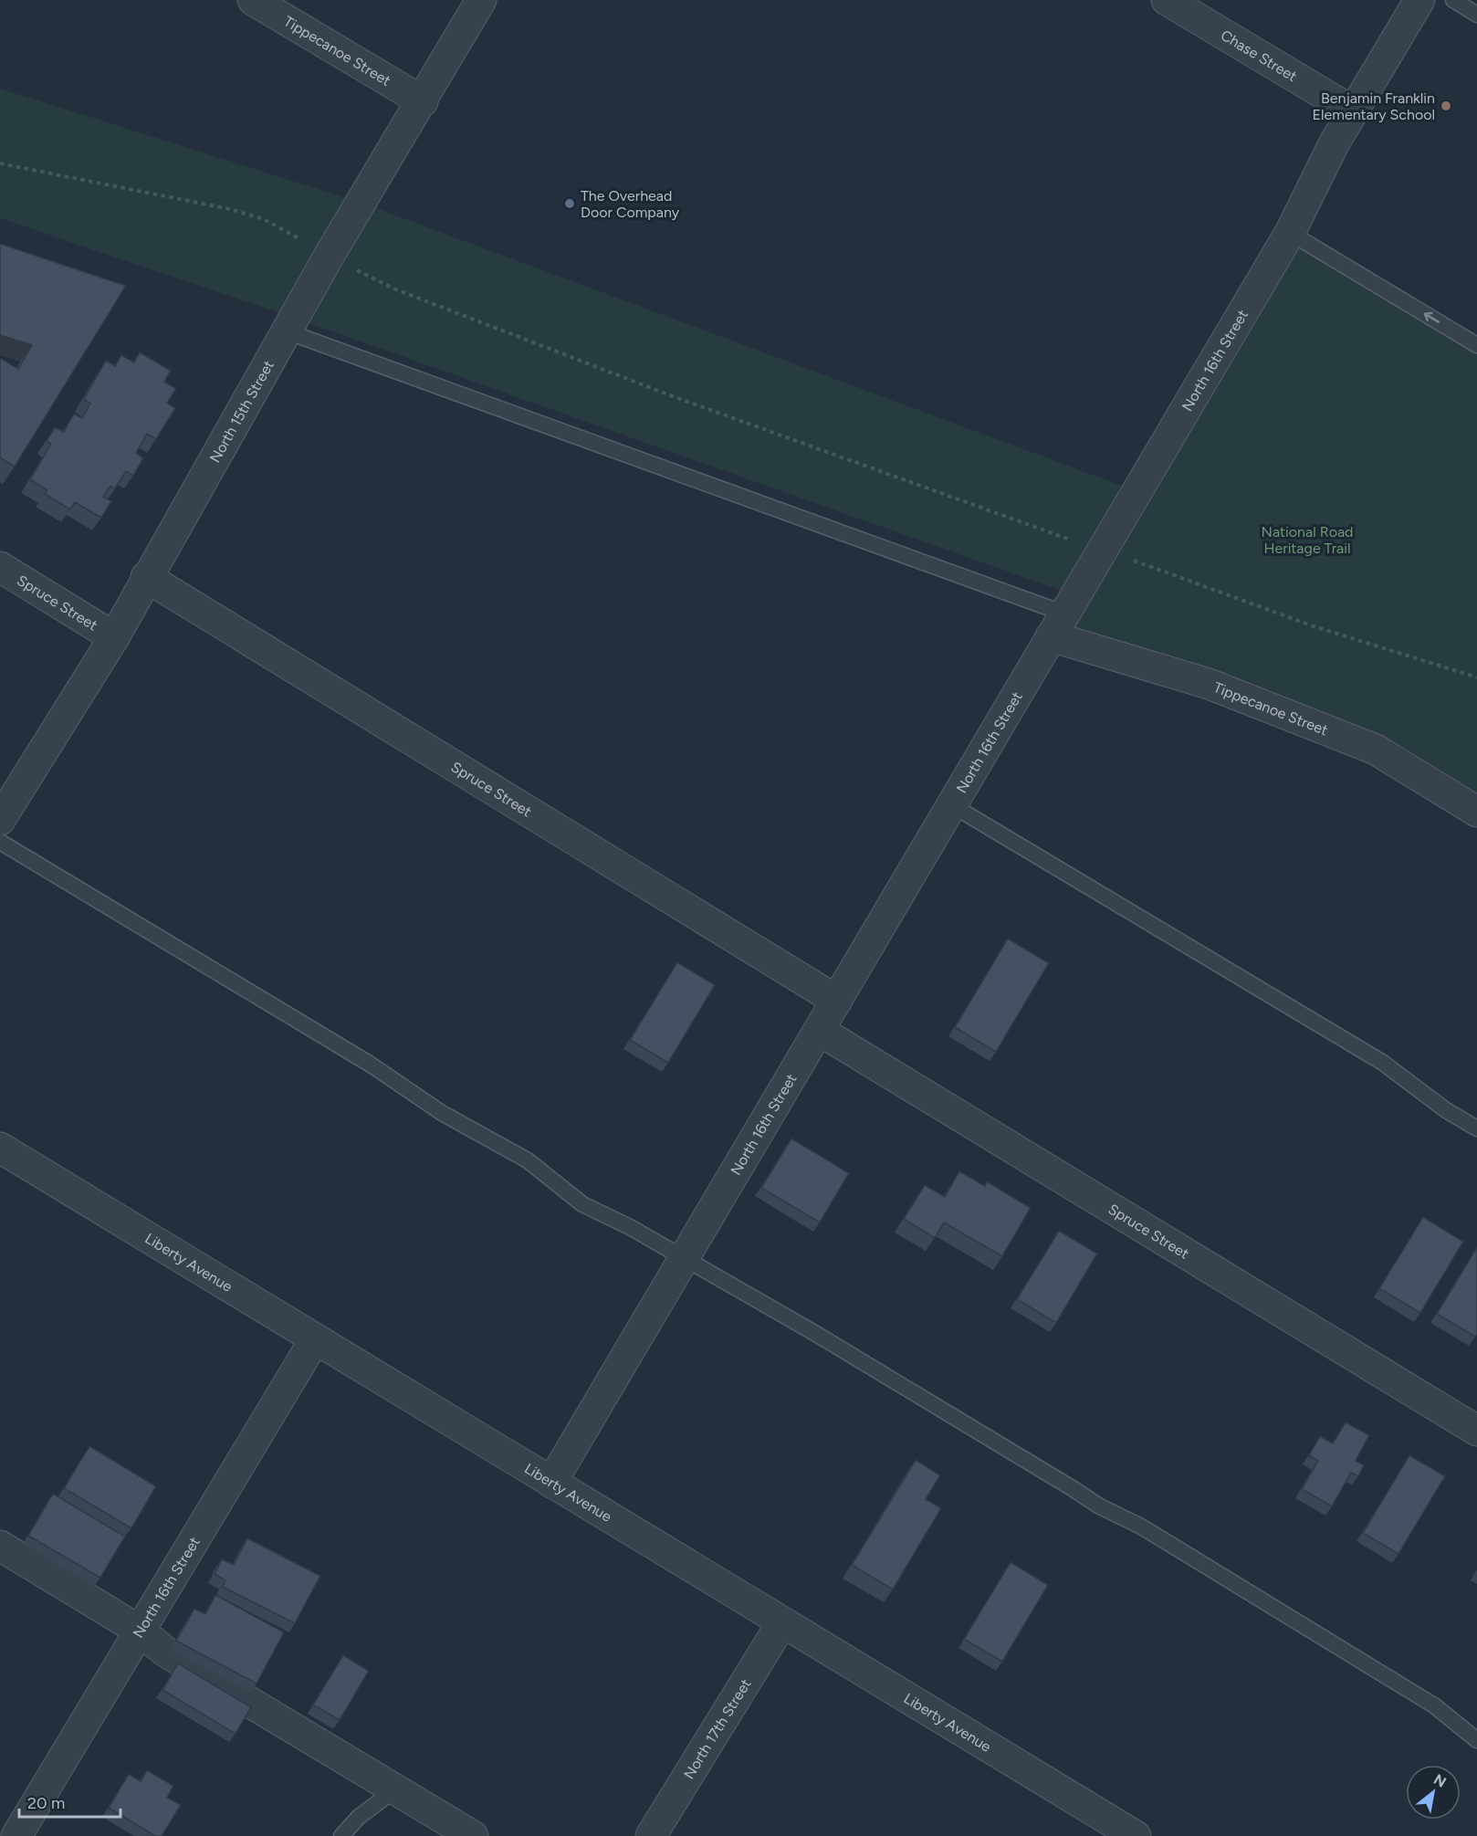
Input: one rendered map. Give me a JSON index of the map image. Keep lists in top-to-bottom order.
{
  "streets": {
    "street": [
      "Tippecanoe Street",
      "Chase Street",
      "North 16th Street",
      "North 15th Street",
      "Spruce Street",
      "Liberty Avenue",
      "North 17th Street"
    ]
  },
  "crossings": [
    ["Tippecanoe Street", "North 16th Street"],
    ["Tippecanoe Street", "North 15th Street"],
    ["Chase Street", "North 16th Street"],
    ["North 16th Street", "Spruce Street"],
    ["North 16th Street", "Liberty Avenue"],
    ["North 15th Street", "Spruce Street"],
    ["Liberty Avenue", "North 17th Street"]
  ],
  "parks": ["National Road Heritage Trail"],
  "places": ["Benjamin Franklin Elementary School", "The Overhead Door Company"],
  "scale_bar": "20 m",
  "north": "top right"
}
